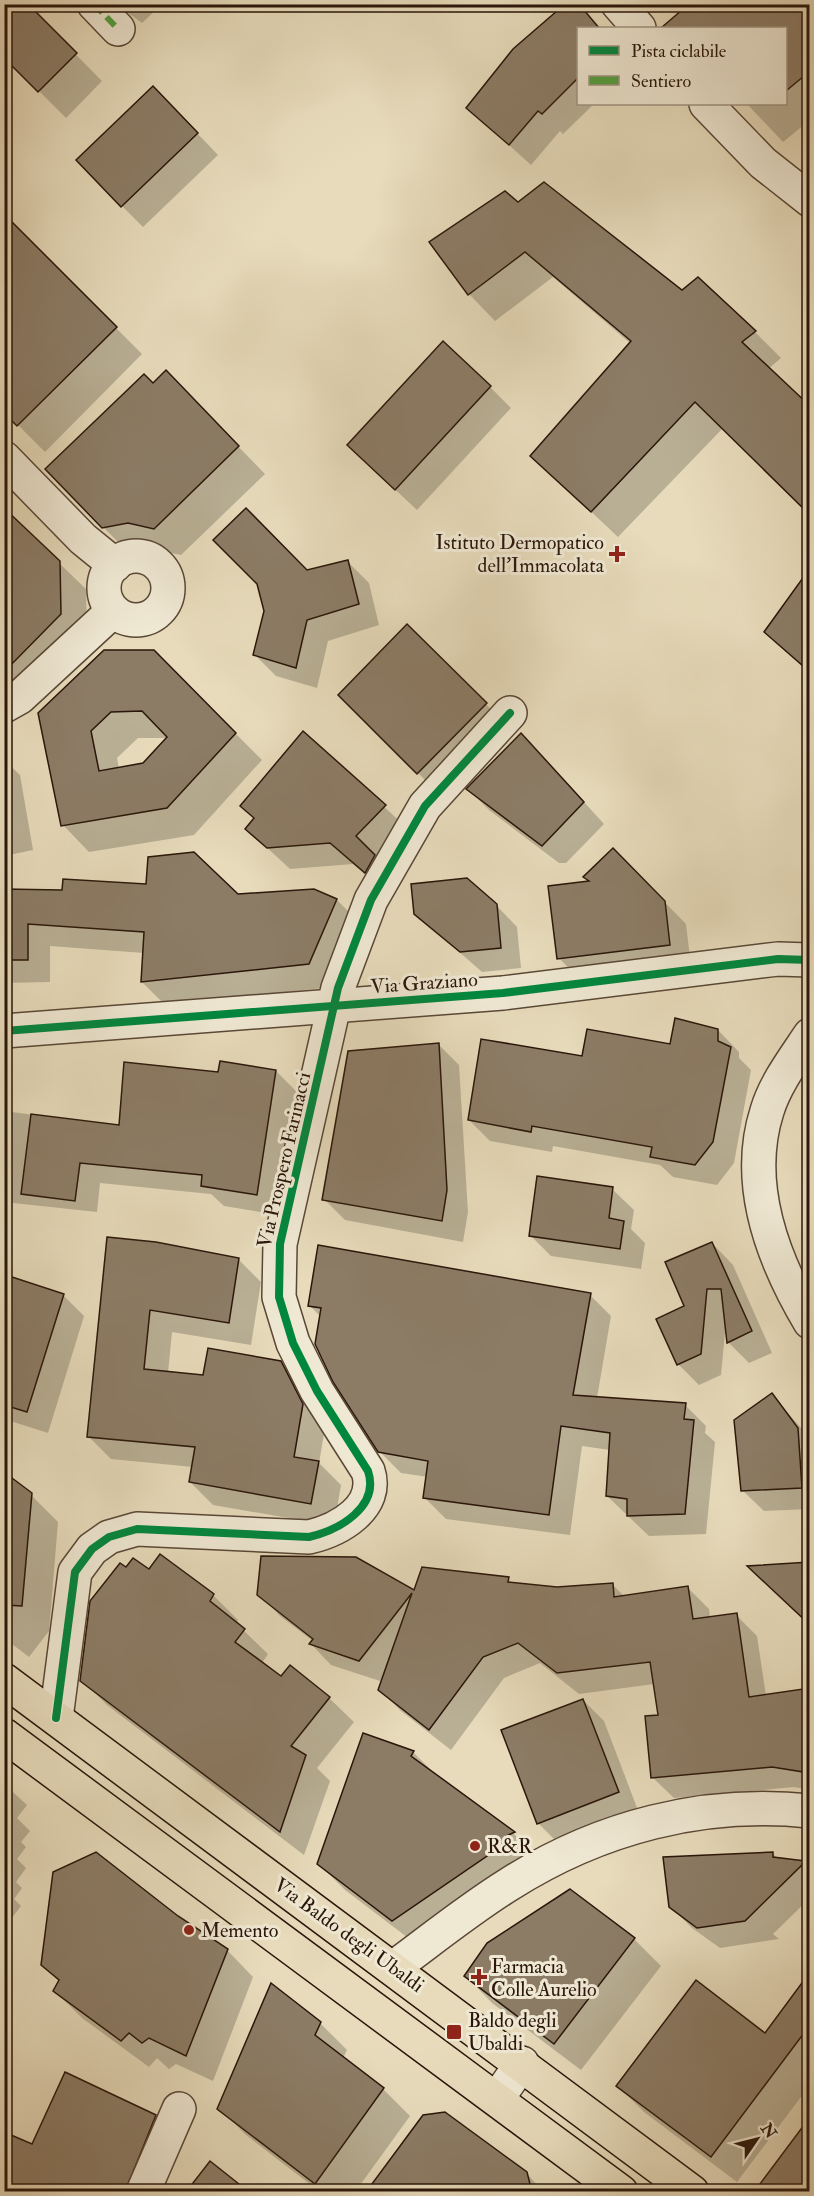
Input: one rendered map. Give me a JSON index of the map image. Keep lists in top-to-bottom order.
{
  "streets": {
    "main road": ["Via Baldo degli Ubaldi"],
    "street": ["Via Graziano", "Via Prospero Farinacci"]
  },
  "crossings": [
    ["Via Graziano", "Via Prospero Farinacci"],
    ["Via Prospero Farinacci", "Via Baldo degli Ubaldi"]
  ],
  "places": {
    "health": ["Istituto Dermopatico dell'Immacolata", "Farmacia Colle Aurelio"],
    "other": ["R&R", "Memento"],
    "transit": ["Baldo degli Ubaldi"]
  },
  "legend": ["Pista ciclabile", "Sentiero"],
  "north": "top right"
}
